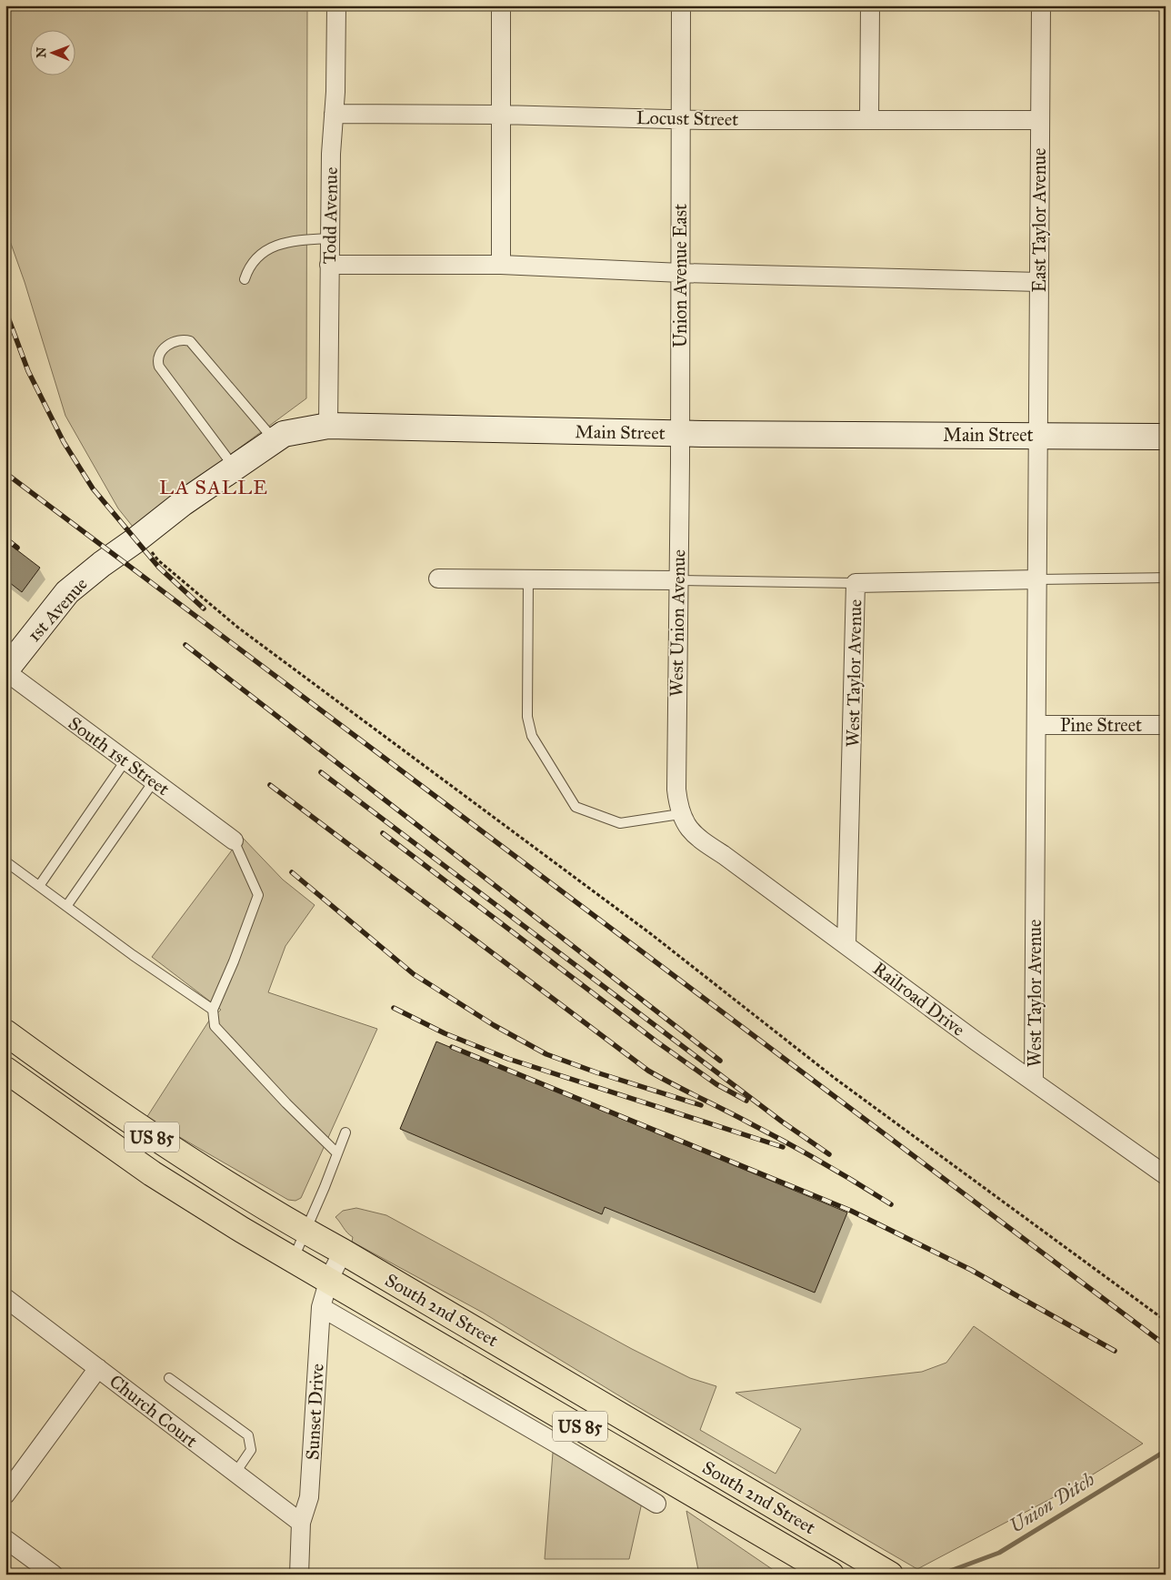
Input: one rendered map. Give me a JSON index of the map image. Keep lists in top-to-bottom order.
{
  "streets": {
    "highway": ["US 85", "South 2nd Street"],
    "street": [
      "Locust Street",
      "Todd Avenue",
      "East Taylor Avenue",
      "Union Avenue East",
      "Main Street",
      "1st Avenue",
      "West Union Avenue",
      "West Taylor Avenue",
      "Pine Street",
      "South 1st Street",
      "Railroad Drive",
      "Church Court",
      "Sunset Drive"
    ]
  },
  "crossings": [
    ["Locust Street", "Todd Avenue"],
    ["Locust Street", "East Taylor Avenue"],
    ["Locust Street", "Union Avenue East"],
    ["Todd Avenue", "Main Street"],
    ["East Taylor Avenue", "Main Street"],
    ["East Taylor Avenue", "West Taylor Avenue"],
    ["Union Avenue East", "Main Street"],
    ["Union Avenue East", "West Union Avenue"],
    ["Main Street", "1st Avenue"],
    ["Main Street", "West Union Avenue"],
    ["Main Street", "West Taylor Avenue"],
    ["1st Avenue", "South 1st Street"],
    ["West Union Avenue", "Railroad Drive"],
    ["West Taylor Avenue", "Pine Street"],
    ["West Taylor Avenue", "Railroad Drive"],
    ["South 2nd Street", "Sunset Drive"],
    ["Church Court", "Sunset Drive"]
  ],
  "districts": ["LA SALLE"],
  "water": ["Union Ditch"],
  "north": "left"
}
